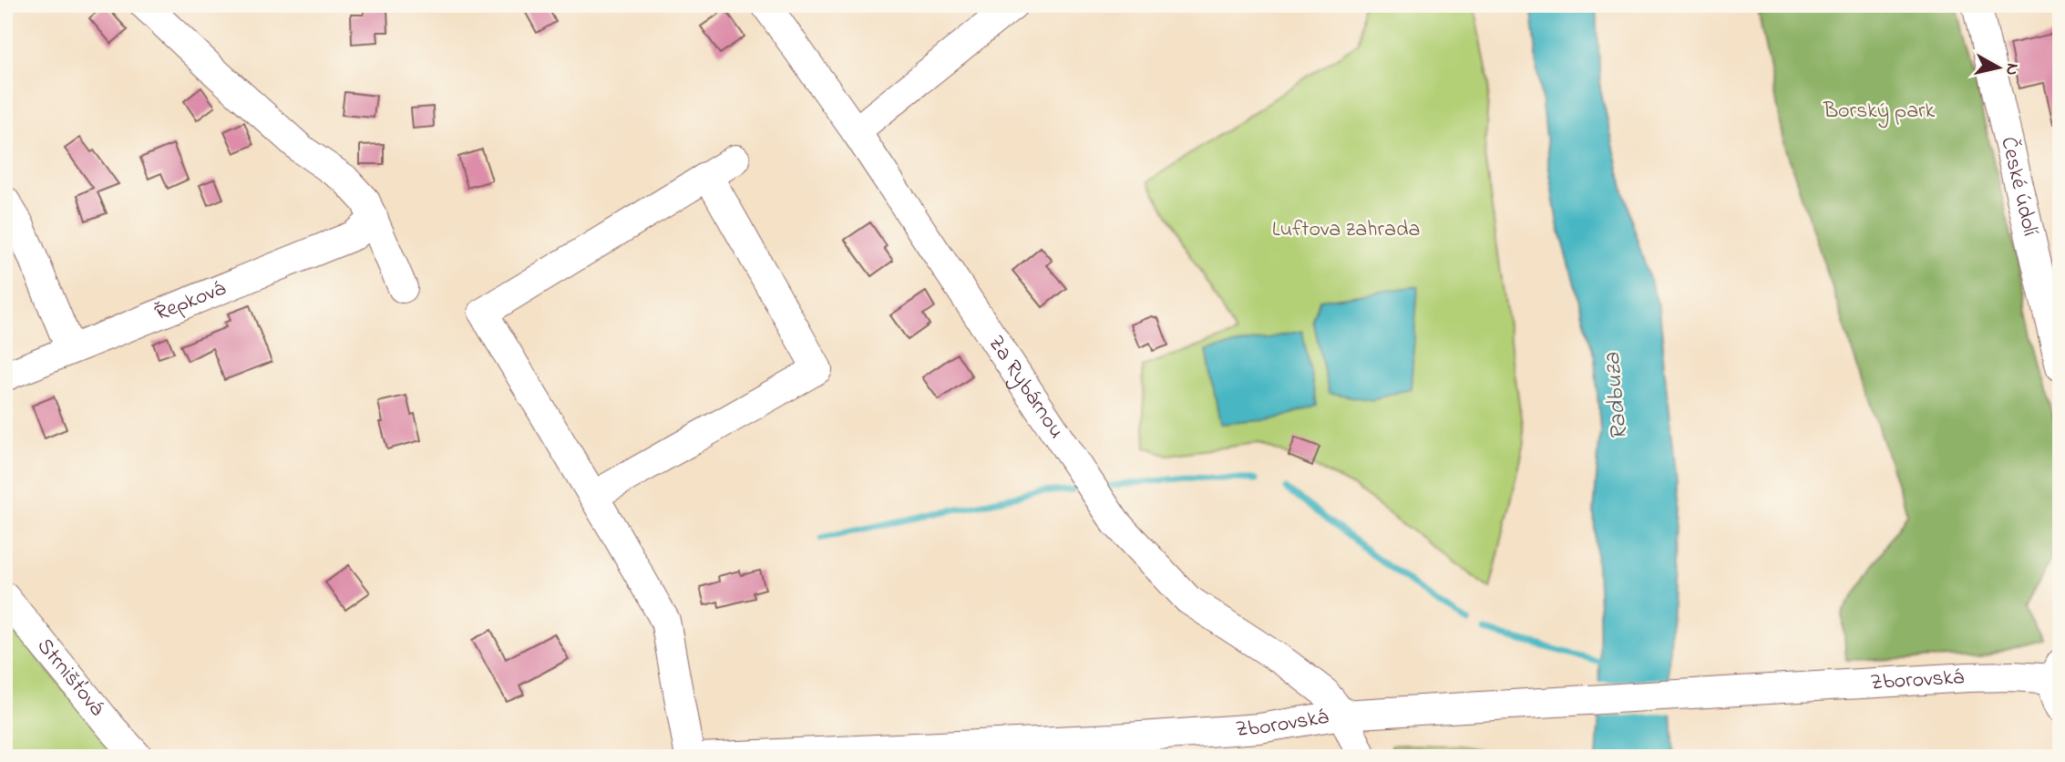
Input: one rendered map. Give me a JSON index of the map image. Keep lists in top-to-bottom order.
{
  "streets": {
    "street": [
      "České údolí",
      "Řepková",
      "Za Rybárnou",
      "Strnišťová",
      "Zborovská"
    ]
  },
  "crossings": [
    ["Za Rybárnou", "Zborovská"]
  ],
  "water": ["Radbuza"],
  "parks": ["Borský park", "Luftova zahrada"],
  "north": "right"
}
